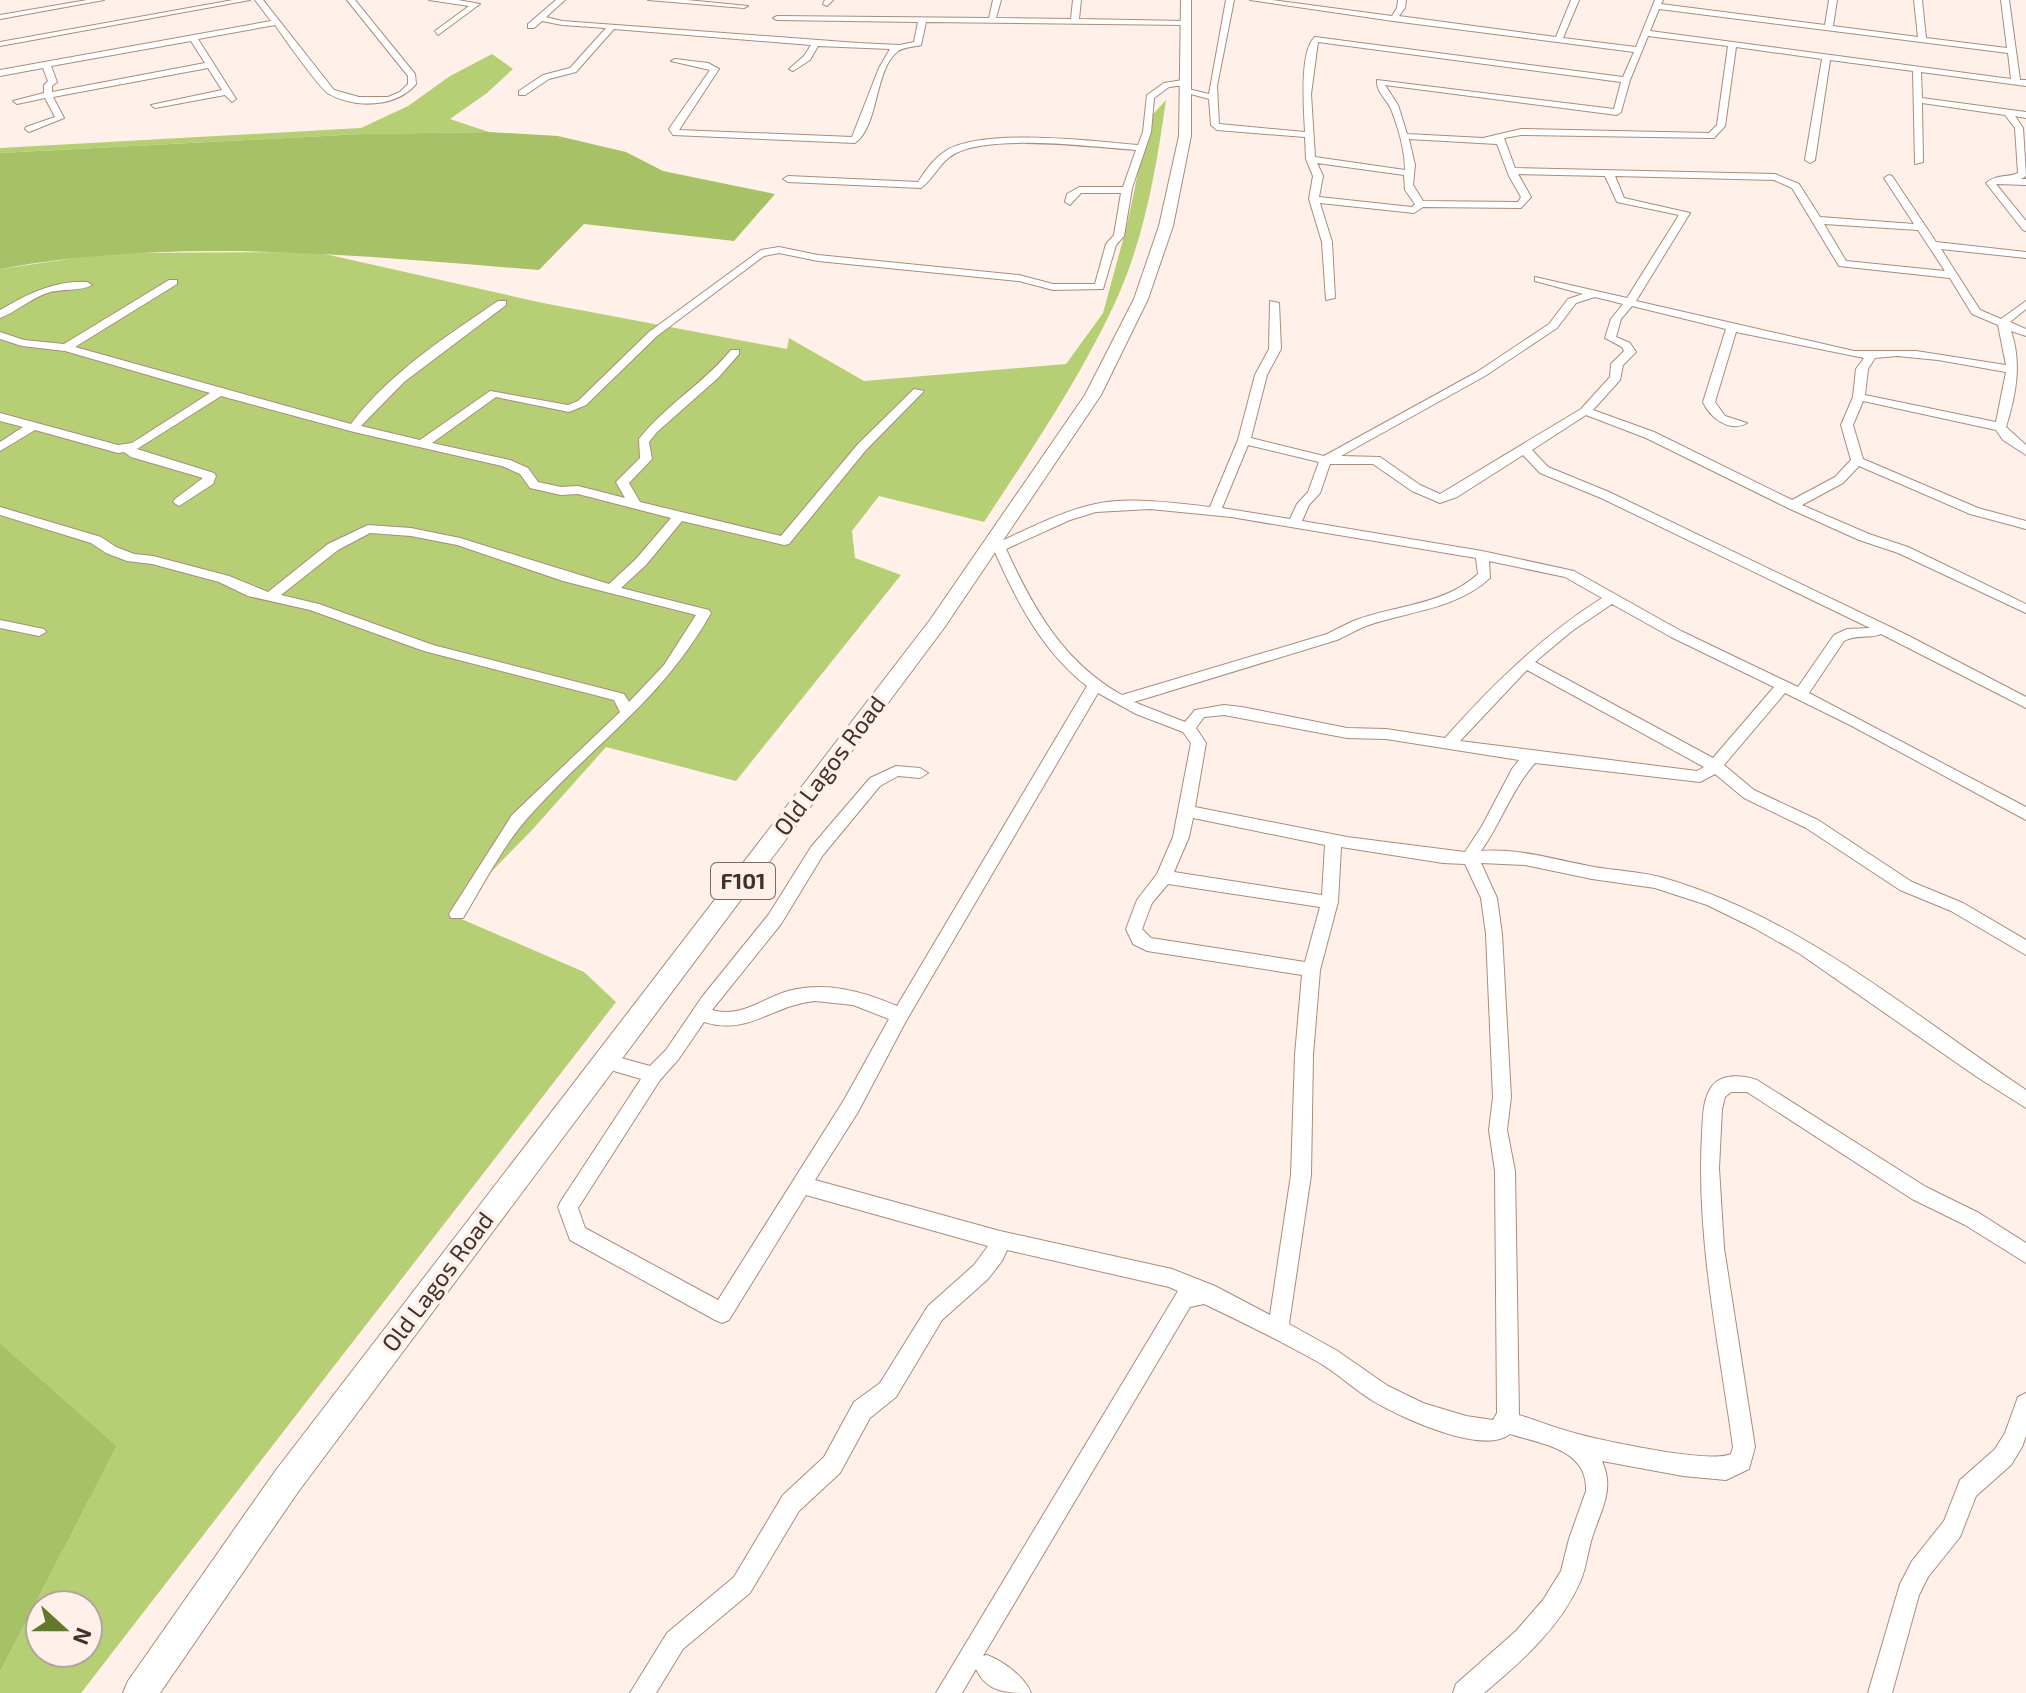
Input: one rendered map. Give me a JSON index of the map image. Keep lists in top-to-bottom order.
{
  "streets": {
    "main road": ["Old Lagos Road", "F101"]
  },
  "north": "right"
}
